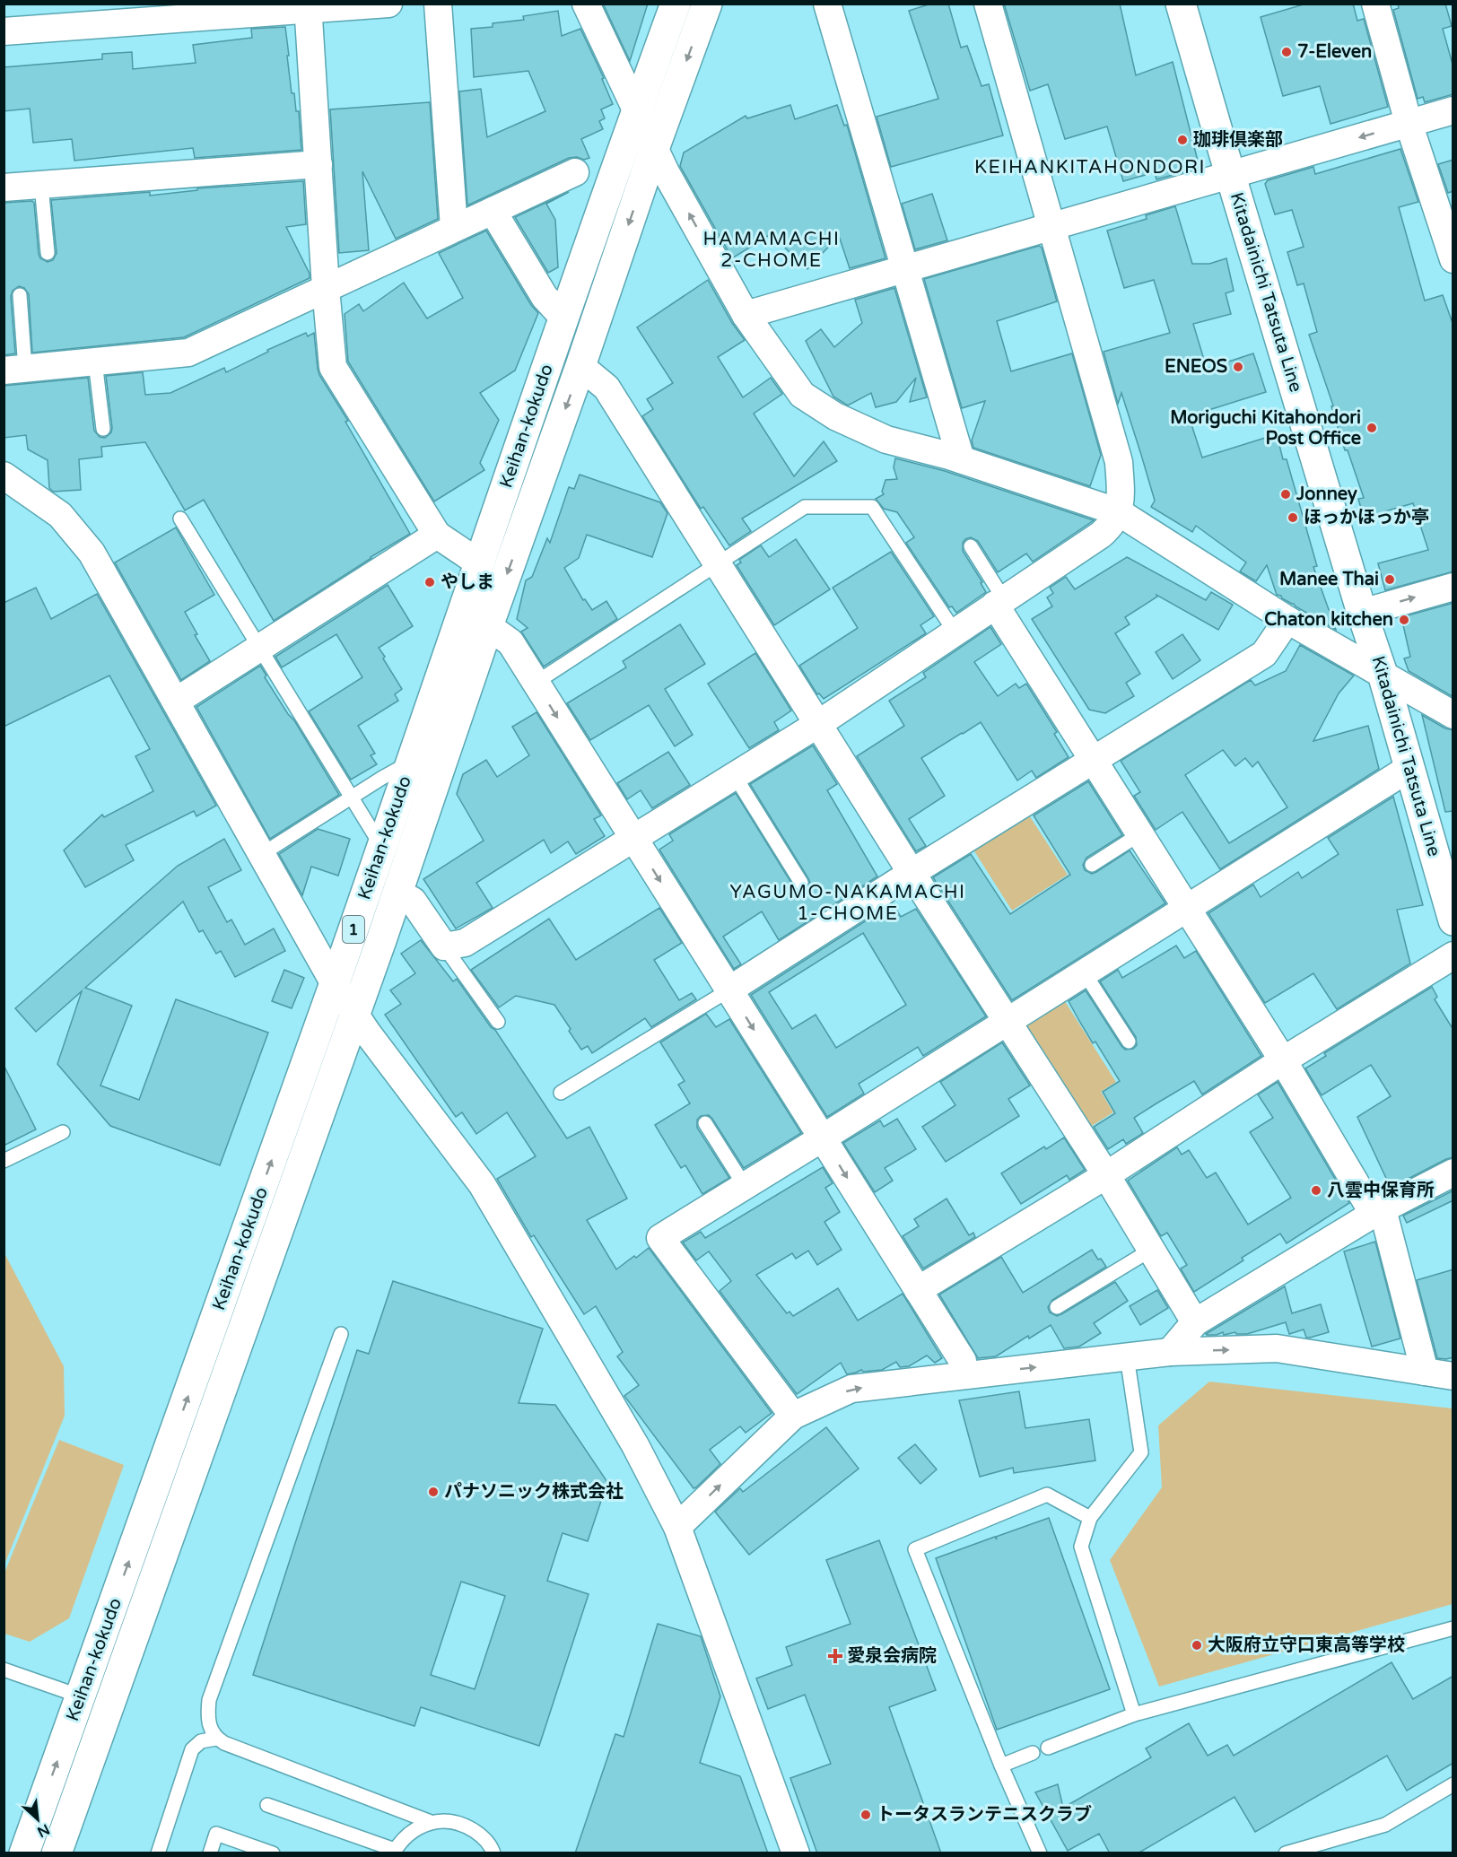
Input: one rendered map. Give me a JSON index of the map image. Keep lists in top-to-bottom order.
{
  "streets": {
    "main road": ["Kitadainichi Tatsuta Line", "Keihan-kokudo", "1"]
  },
  "districts": ["KEIHANKITAHONDORI", "HAMAMACHI 2-CHOME", "YAGUMO-NAKAMACHI 1-CHOME"],
  "places": {
    "other": [
      "7-Eleven",
      "珈琲倶楽部",
      "ENEOS",
      "Moriguchi Kitahondori Post Office",
      "Jonney",
      "ほっかほっか亭",
      "Manee Thai",
      "やしま",
      "Chaton kitchen",
      "八雲中保育所",
      "パナソニック株式会社",
      "大阪府立守口東高等学校",
      "トータスランテニスクラブ"
    ],
    "health": ["愛泉会病院"]
  },
  "north": "bottom right"
}
